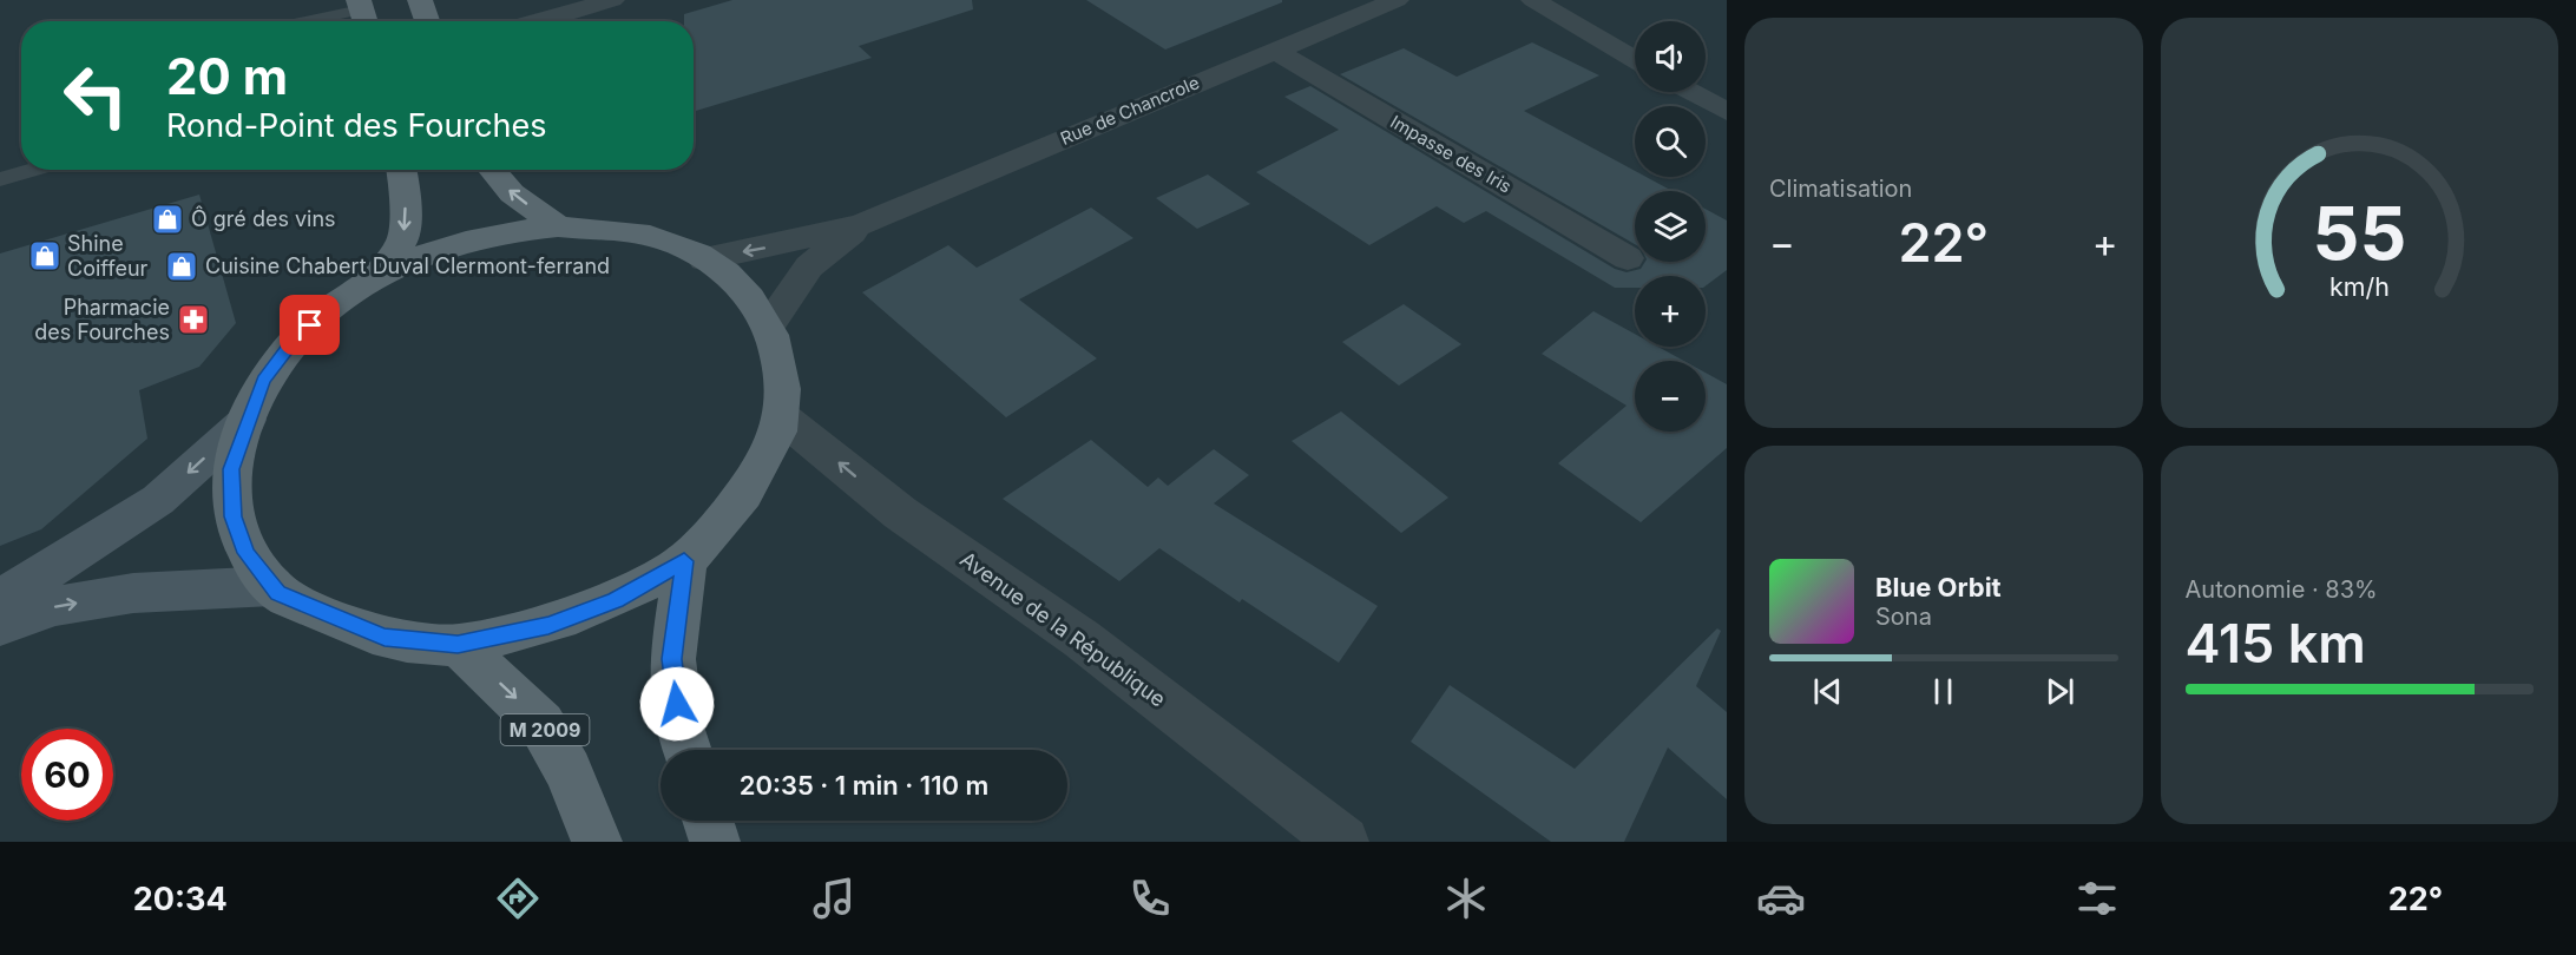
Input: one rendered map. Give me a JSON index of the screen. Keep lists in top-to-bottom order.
{
  "streets": {
    "main road": ["M 2009"],
    "street": ["Rue de Chancrole", "Impasse des Iris", "Avenue de la République"]
  },
  "crossings": [
    ["Rue de Chancrole", "Impasse des Iris"]
  ],
  "one_way": ["Avenue de la République"],
  "places": {
    "shop": ["Ô gré des vins", "Shine Coiffeur", "Cuisine Chabert Duval Clermont-ferrand"],
    "pharmacy": ["Pharmacie des Fourches"]
  },
  "page": {
    "tile": [
      "Climatisation",
      ["Autonomie · 83%", "415 km"]
    ],
    "map_buttons": ["+", "−"],
    "turn": ["20 m", "Rond-Point des Fourches"],
    "heat": ["−", "22°", "+"],
    "song": ["Blue Orbit", "Sona"],
    "limit": "60",
    "trip": "20:35 · 1 min · 110 m",
    "tabs": ["20:34", "22°"],
    "gauge": ["55", "km/h"]
  }
}
